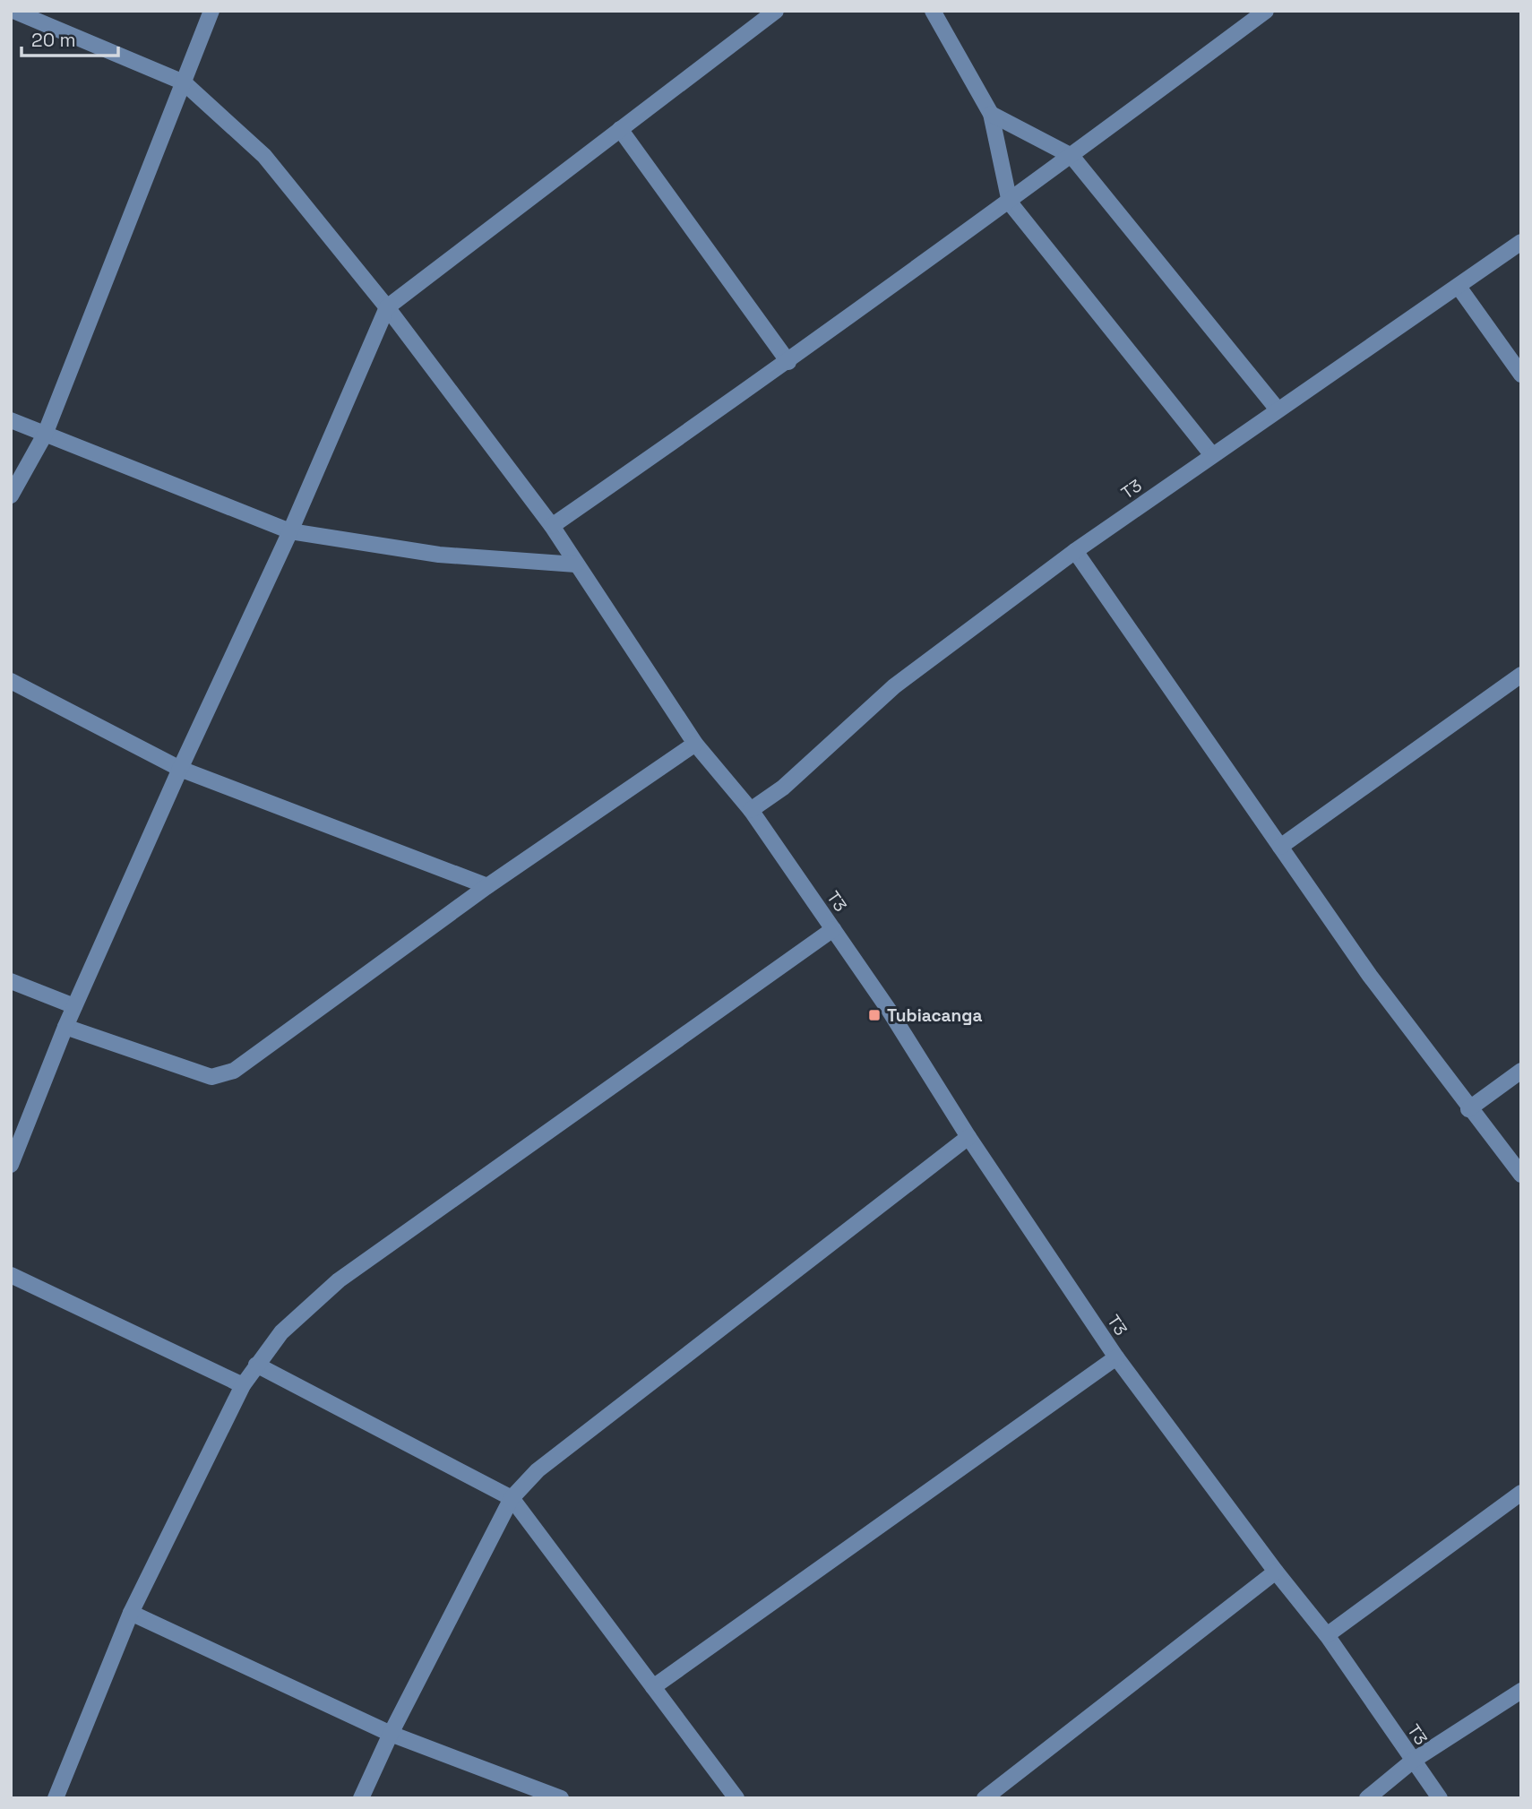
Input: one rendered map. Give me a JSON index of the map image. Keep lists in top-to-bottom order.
{
  "streets": {
    "street": ["T3"]
  },
  "places": {
    "transit": ["Tubiacanga"]
  },
  "scale_bar": "20 m"
}
